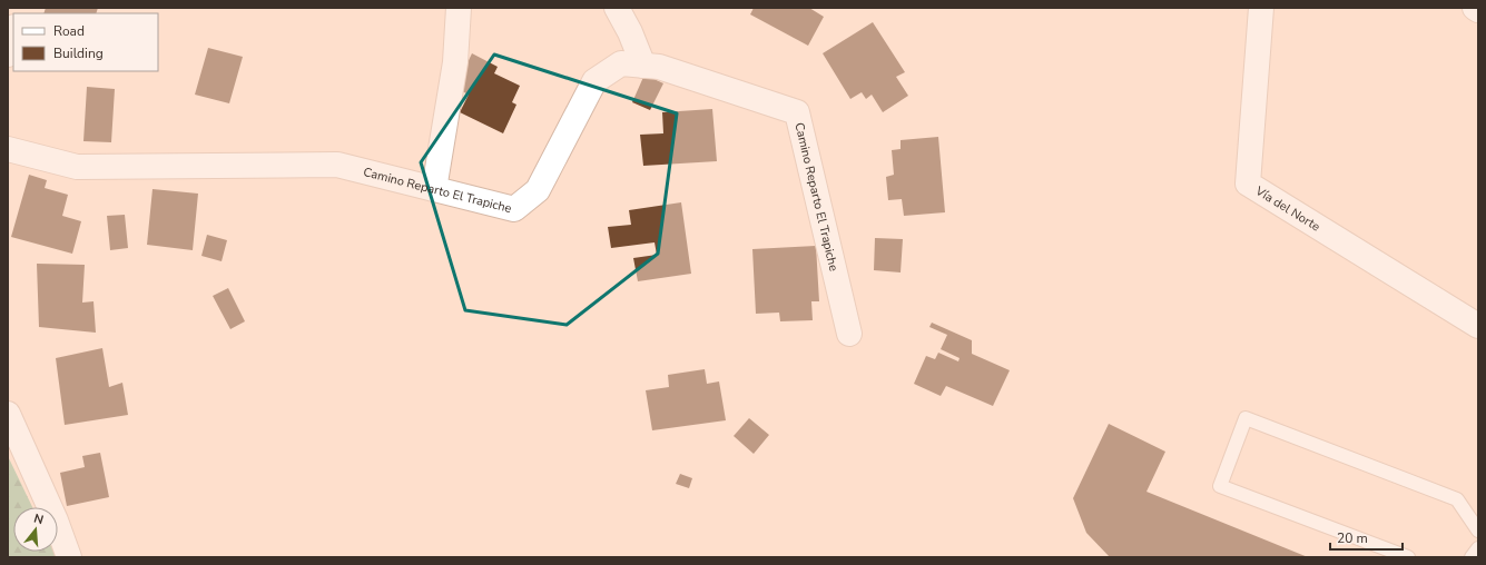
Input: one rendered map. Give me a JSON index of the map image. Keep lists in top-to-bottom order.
{
  "streets": {
    "street": ["Camino Reparto El Trapiche", "Vía del Norte"]
  },
  "legend": ["Road", "Building"],
  "scale_bar": "20 m",
  "north": "top"
}
